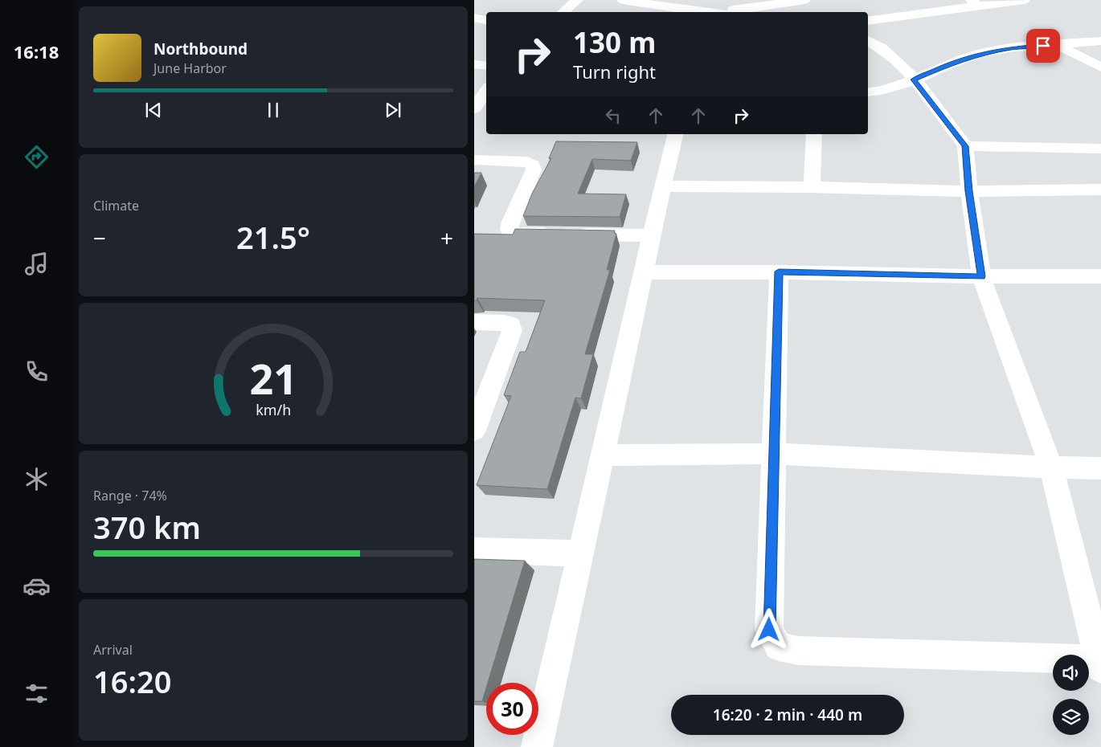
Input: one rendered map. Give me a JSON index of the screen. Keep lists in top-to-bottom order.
{
  "page": {
    "tabs": "16:18",
    "turn": ["130 m", "Turn right"],
    "song": ["Northbound", "June Harbor"],
    "tile": [
      "Climate",
      ["Range · 74%", "370 km"],
      ["Arrival", "16:20"]
    ],
    "heat": ["−", "21.5°", "+"],
    "limit": "30",
    "trip": "16:20 · 2 min · 440 m",
    "gauge": ["21", "km/h"]
  }
}
